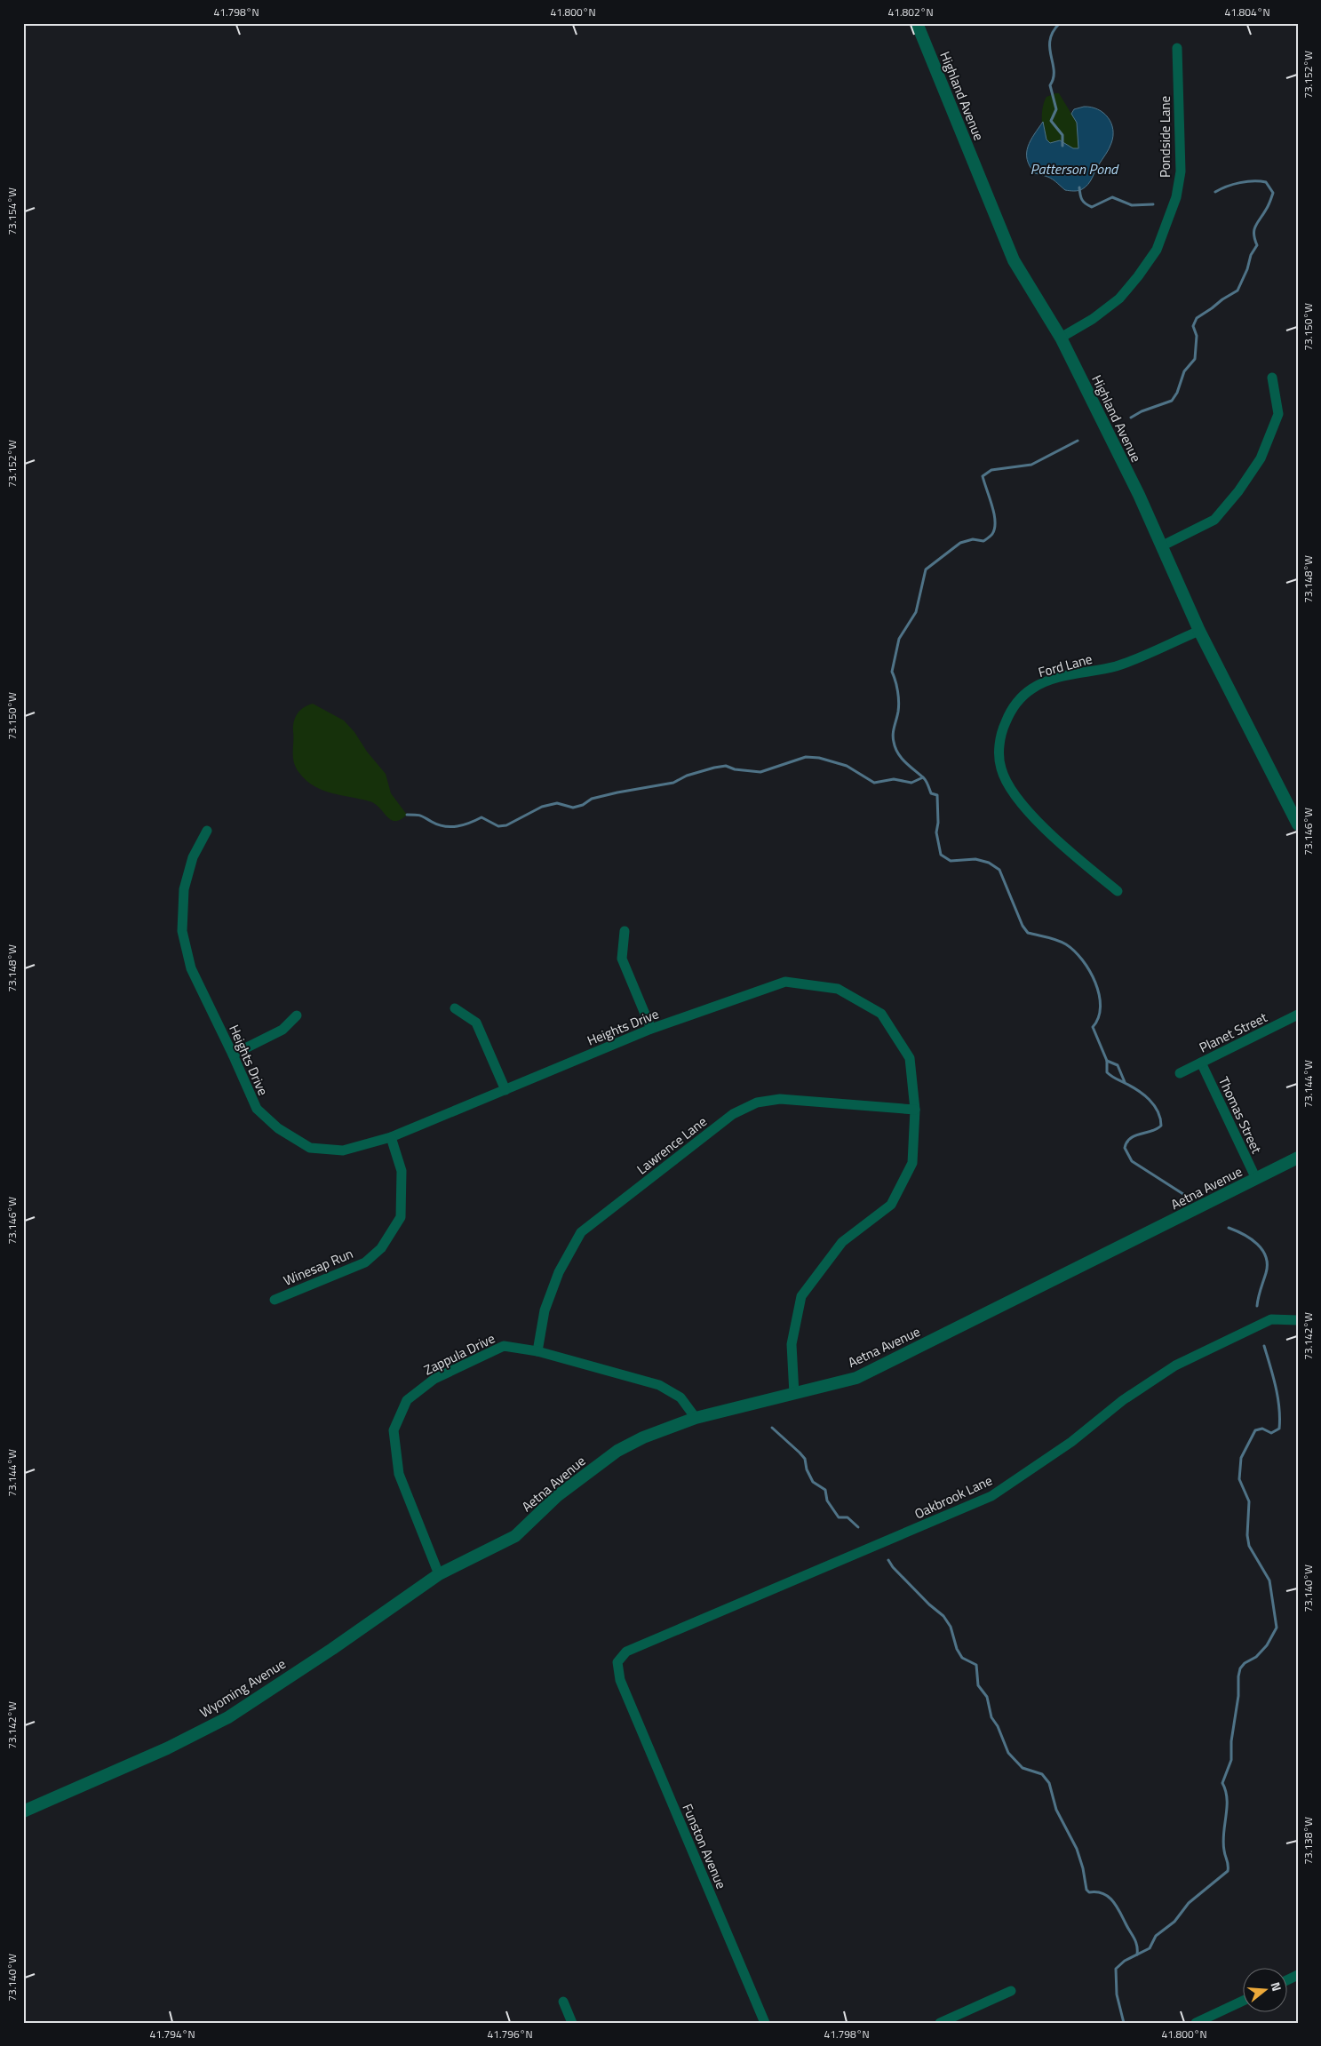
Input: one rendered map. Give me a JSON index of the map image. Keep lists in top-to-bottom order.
{
  "streets": {
    "street": [
      "Highland Avenue",
      "Pondside Lane",
      "Ford Lane",
      "Heights Drive",
      "Planet Street",
      "Thomas Street",
      "Lawrence Lane",
      "Aetna Avenue",
      "Winesap Run",
      "Zappula Drive",
      "Oakbrook Lane",
      "Wyoming Avenue",
      "Funston Avenue"
    ]
  },
  "crossings": [
    ["Highland Avenue", "Pondside Lane"],
    ["Highland Avenue", "Ford Lane"],
    ["Heights Drive", "Lawrence Lane"],
    ["Heights Drive", "Aetna Avenue"],
    ["Heights Drive", "Winesap Run"],
    ["Planet Street", "Thomas Street"],
    ["Thomas Street", "Aetna Avenue"],
    ["Lawrence Lane", "Zappula Drive"],
    ["Aetna Avenue", "Zappula Drive"],
    ["Aetna Avenue", "Wyoming Avenue"],
    ["Zappula Drive", "Wyoming Avenue"],
    ["Oakbrook Lane", "Funston Avenue"]
  ],
  "water": ["Patterson Pond"],
  "north": "right",
  "coordinates": [
    "41.798°N",
    "41.800°N",
    "41.802°N",
    "41.804°N",
    "73.152°W",
    "73.154°W",
    "73.150°W",
    "73.148°W",
    "73.146°W",
    "73.144°W",
    "73.142°W",
    "73.140°W",
    "73.138°W",
    "41.794°N",
    "41.796°N"
  ]
}
